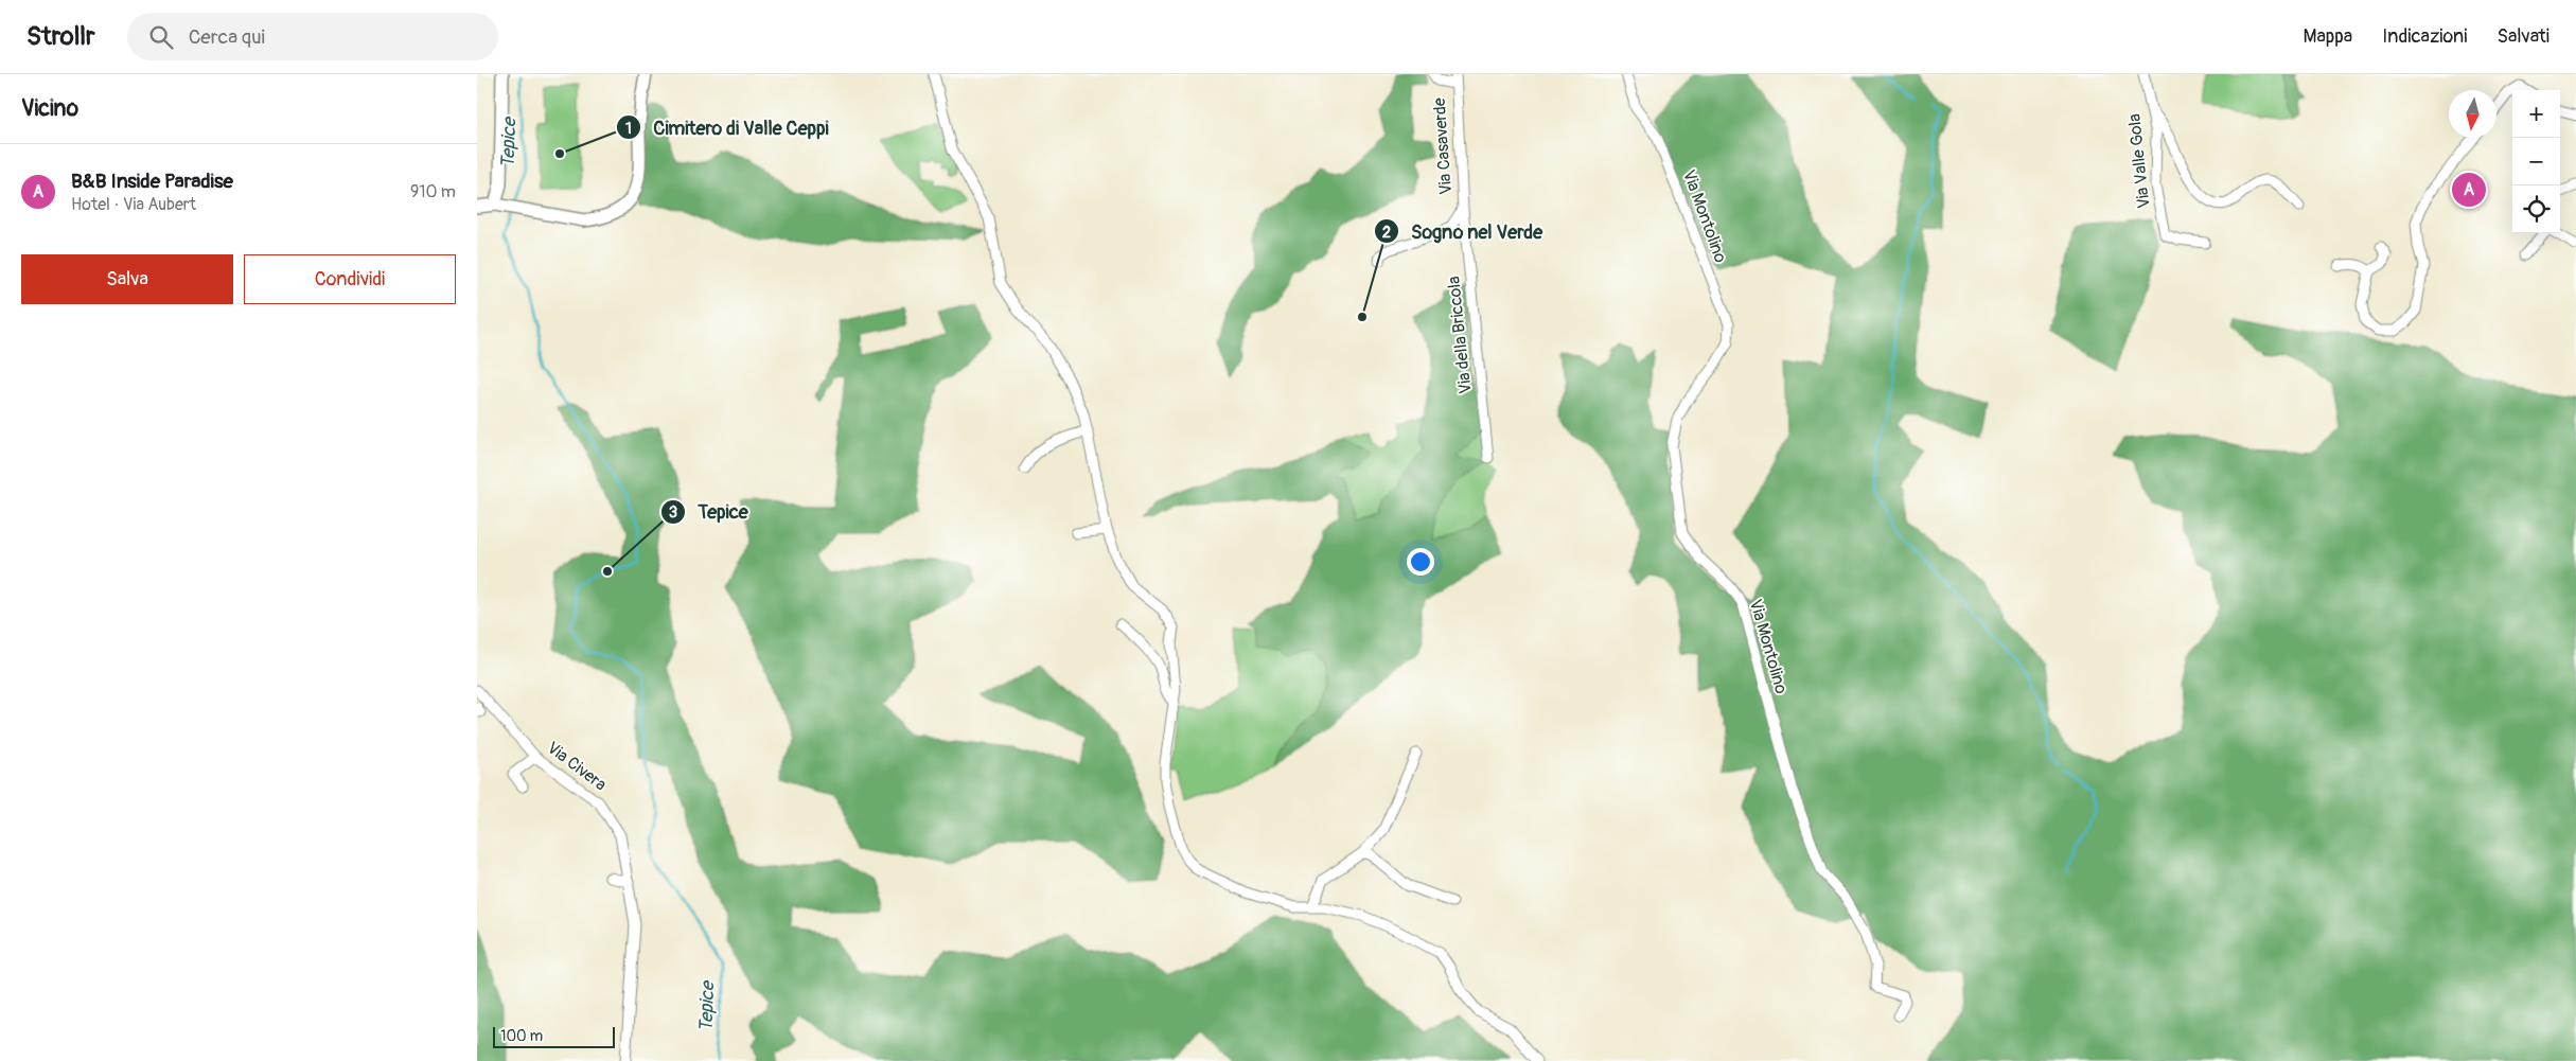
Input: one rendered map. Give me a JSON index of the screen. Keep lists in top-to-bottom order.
{
  "streets": {
    "street": [
      "Via Casaverde",
      "Via Valle Gola",
      "Via Montolino",
      "Via della Briccola",
      "Via Civera"
    ]
  },
  "crossings": [
    ["Via Casaverde", "Via della Briccola"]
  ],
  "water": ["Tepice"],
  "places": ["Cimitero di Valle Ceppi", "Sogno nel Verde", "Tepice"],
  "scale_bar": "100 m",
  "north": "bottom",
  "page": {
    "header": "Strollr",
    "search": "Cerca qui",
    "nav": ["Mappa", "Indicazioni", "Salvati"],
    "heading": "Vicino",
    "map_buttons": ["+", "−"],
    "list": [
      {
        "mark": "A",
        "name": "B&B Inside Paradise",
        "note": "Hotel · Via Aubert",
        "value": "910 m"
      }
    ],
    "pins": "A",
    "buttons": ["Salva", "Condividi"],
    "scale": "100 m"
  }
}
